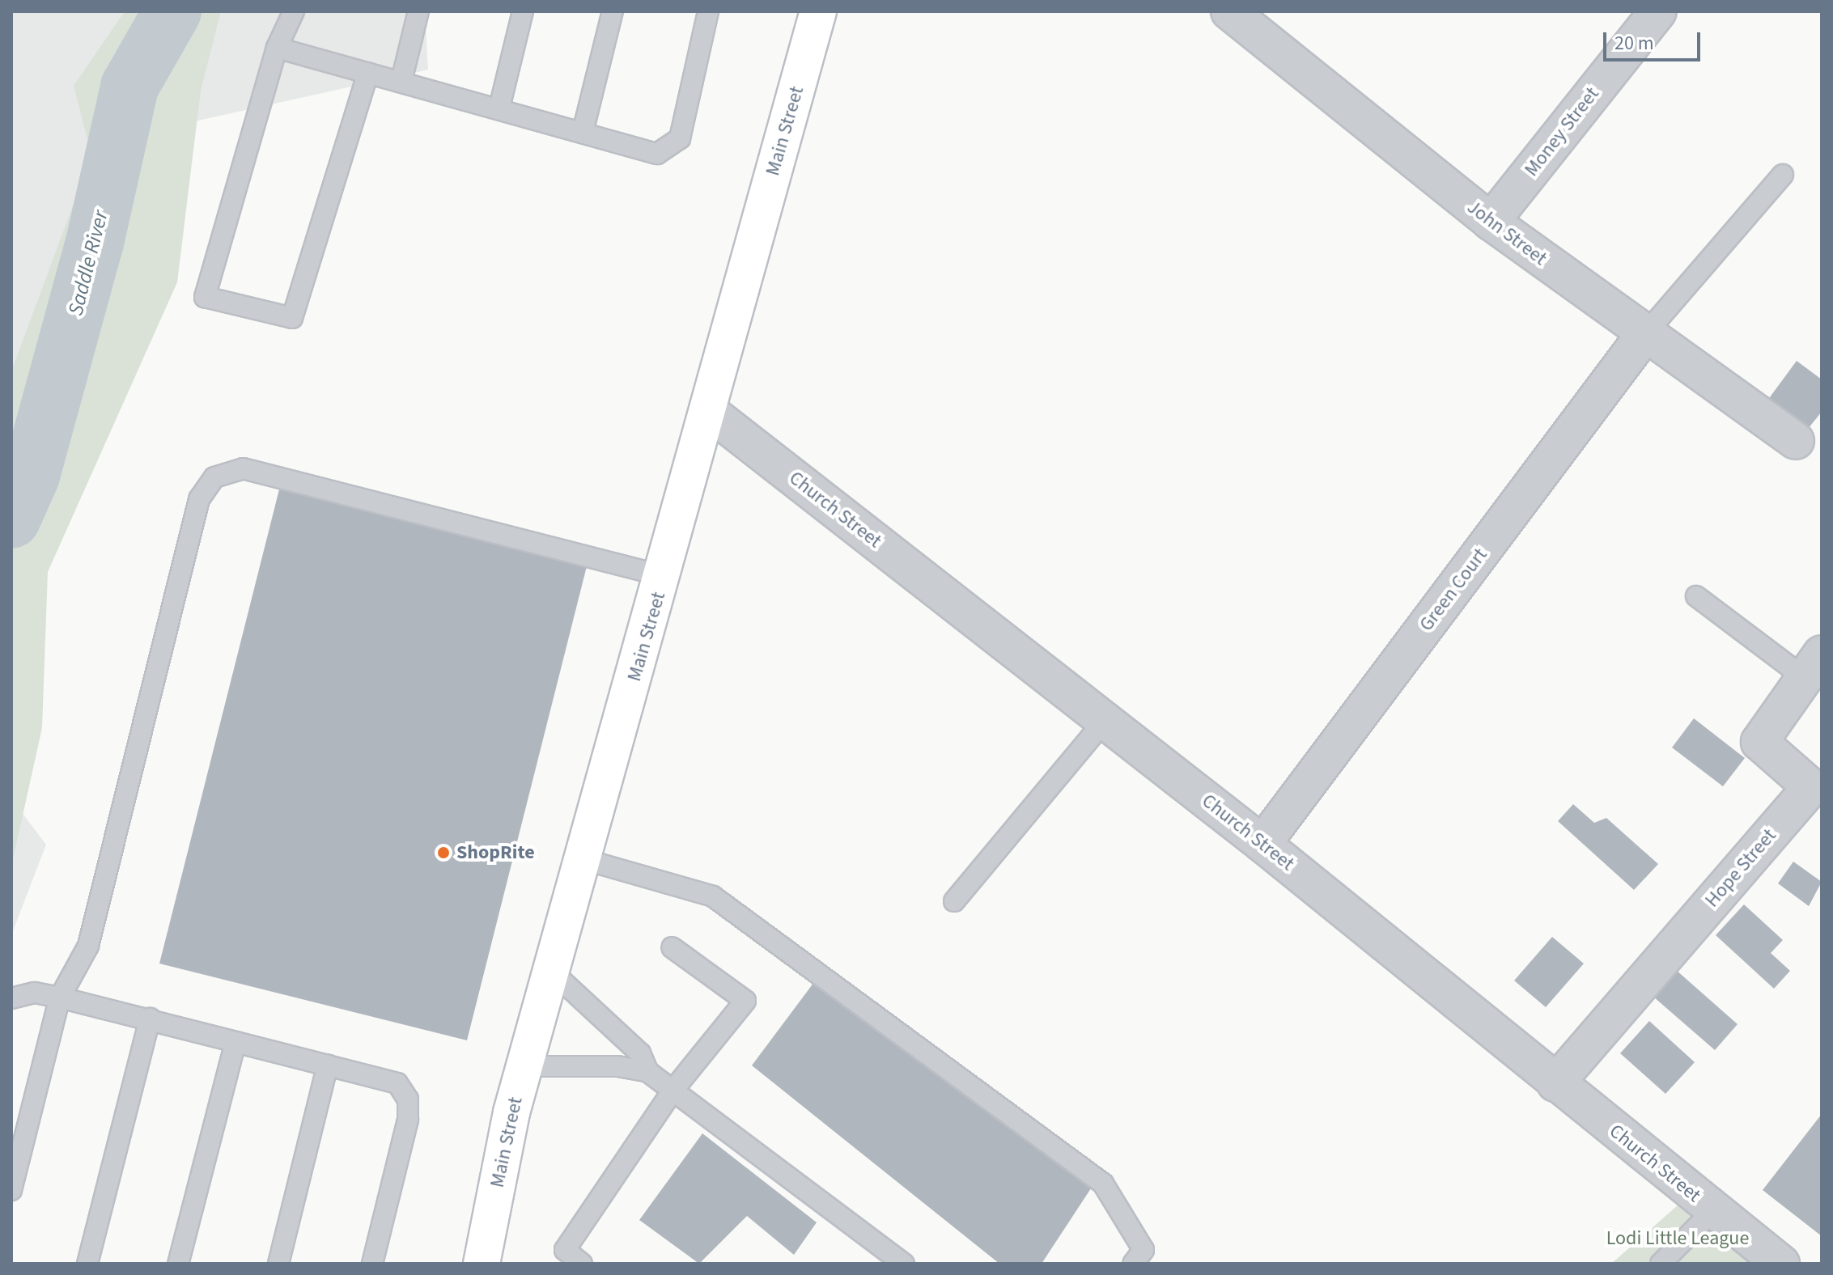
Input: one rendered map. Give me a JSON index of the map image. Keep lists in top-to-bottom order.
{
  "streets": {
    "main road": ["Main Street"],
    "street": [
      "Money Street",
      "John Street",
      "Church Street",
      "Green Court",
      "Hope Street"
    ]
  },
  "crossings": [
    ["Main Street", "Church Street"],
    ["Money Street", "John Street"],
    ["John Street", "Green Court"],
    ["Church Street", "Green Court"],
    ["Church Street", "Hope Street"]
  ],
  "water": ["Saddle River"],
  "parks": ["Lodi Little League"],
  "places": ["ShopRite"],
  "scale_bar": "20 m"
}
